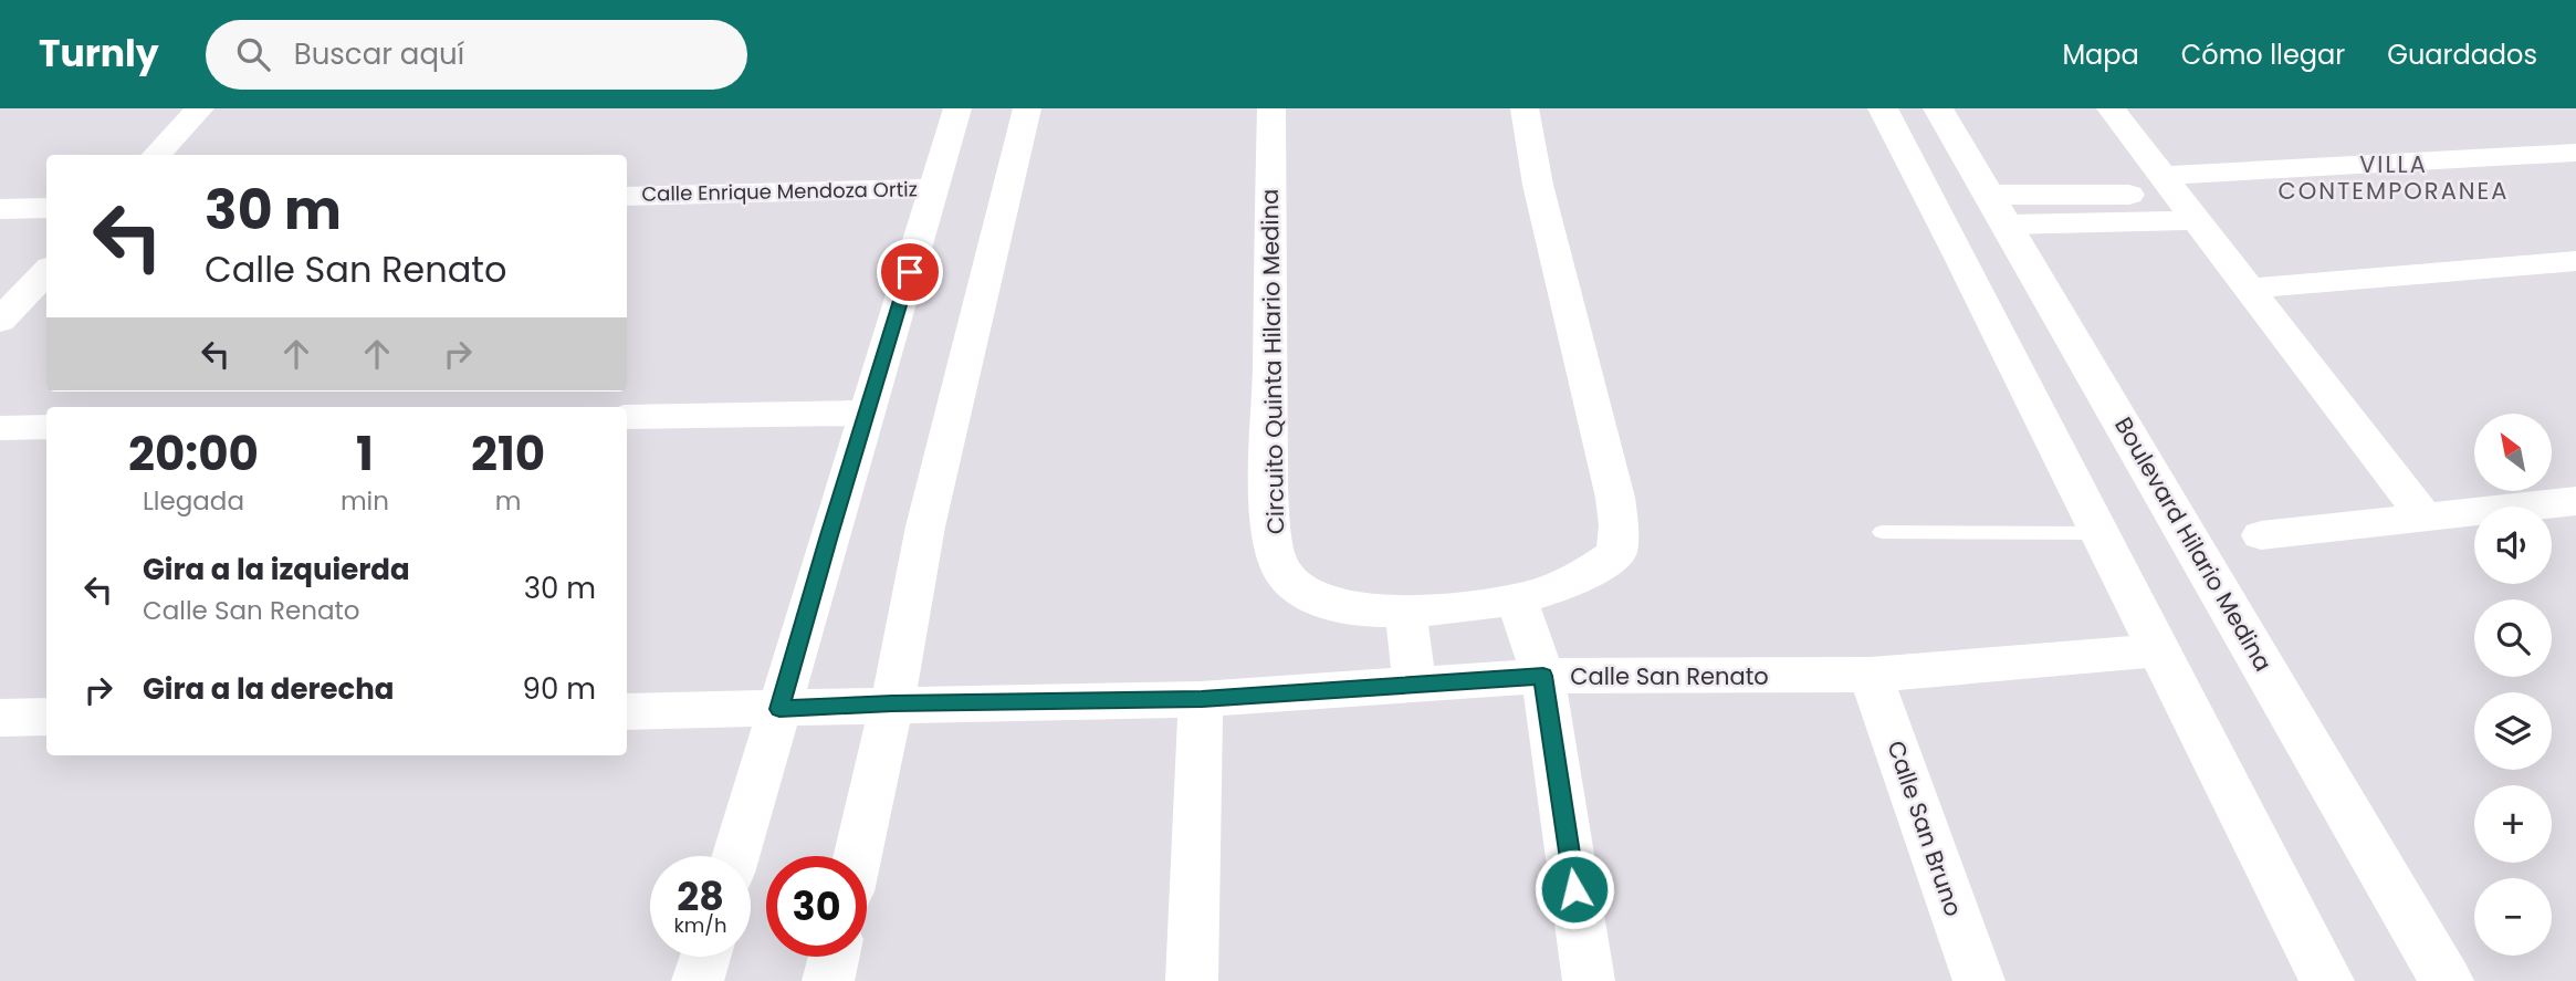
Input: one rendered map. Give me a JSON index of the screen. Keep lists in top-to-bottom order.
{
  "streets": {
    "main road": ["Boulevard Hilario Medina"],
    "street": [
      "Calle Enrique Mendoza Ortiz",
      "Circuito Quinta Hilario Medina",
      "Calle San Renato",
      "Calle San Bruno"
    ]
  },
  "crossings": [
    ["Calle San Renato", "Calle San Bruno"]
  ],
  "districts": ["VILLA CONTEMPORANEA"],
  "north": "top left",
  "page": {
    "header": "Turnly",
    "search": "Buscar aquí",
    "nav": ["Mapa", "Cómo llegar", "Guardados"],
    "turn": ["30 m", "Calle San Renato"],
    "eta": [
      "20:00",
      "Llegada",
      "1",
      "min",
      "210",
      "m"
    ],
    "map_buttons": ["+", "−"],
    "list": [
      {
        "name": "Gira a la izquierda",
        "note": "Calle San Renato",
        "value": "30 m"
      },
      {
        "name": "Gira a la derecha",
        "value": "90 m"
      }
    ],
    "speed": "28 km/h",
    "limit": "30"
  }
}
